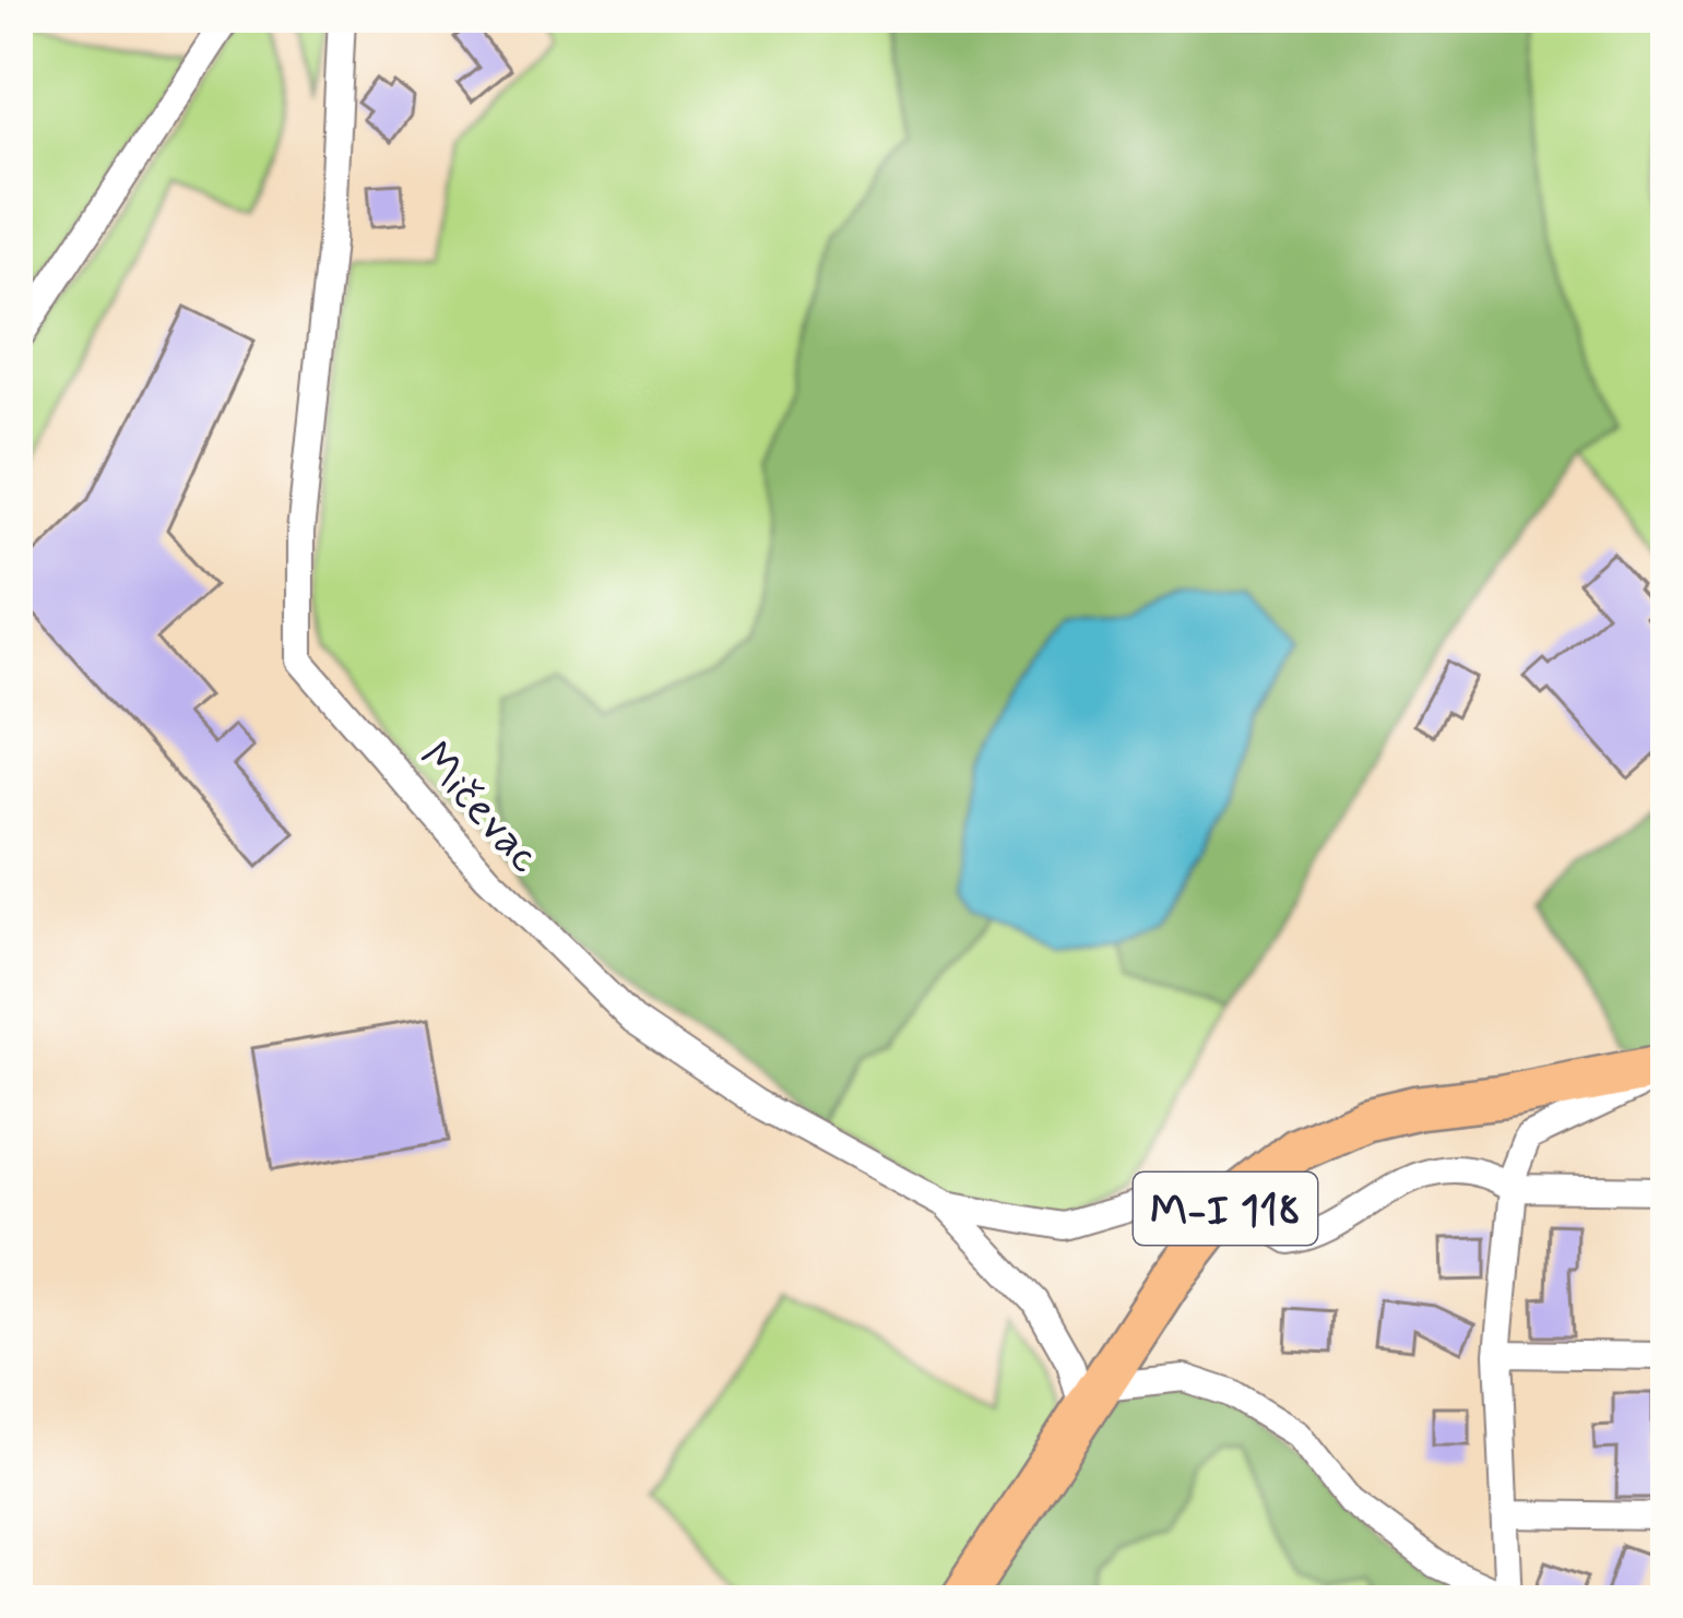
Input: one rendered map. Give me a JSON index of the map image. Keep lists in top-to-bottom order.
{
  "streets": {
    "main road": ["M-I 118"],
    "street": ["Mičevac"]
  },
  "crossings": [
    ["Mičevac", "M-I 118"]
  ]
}
